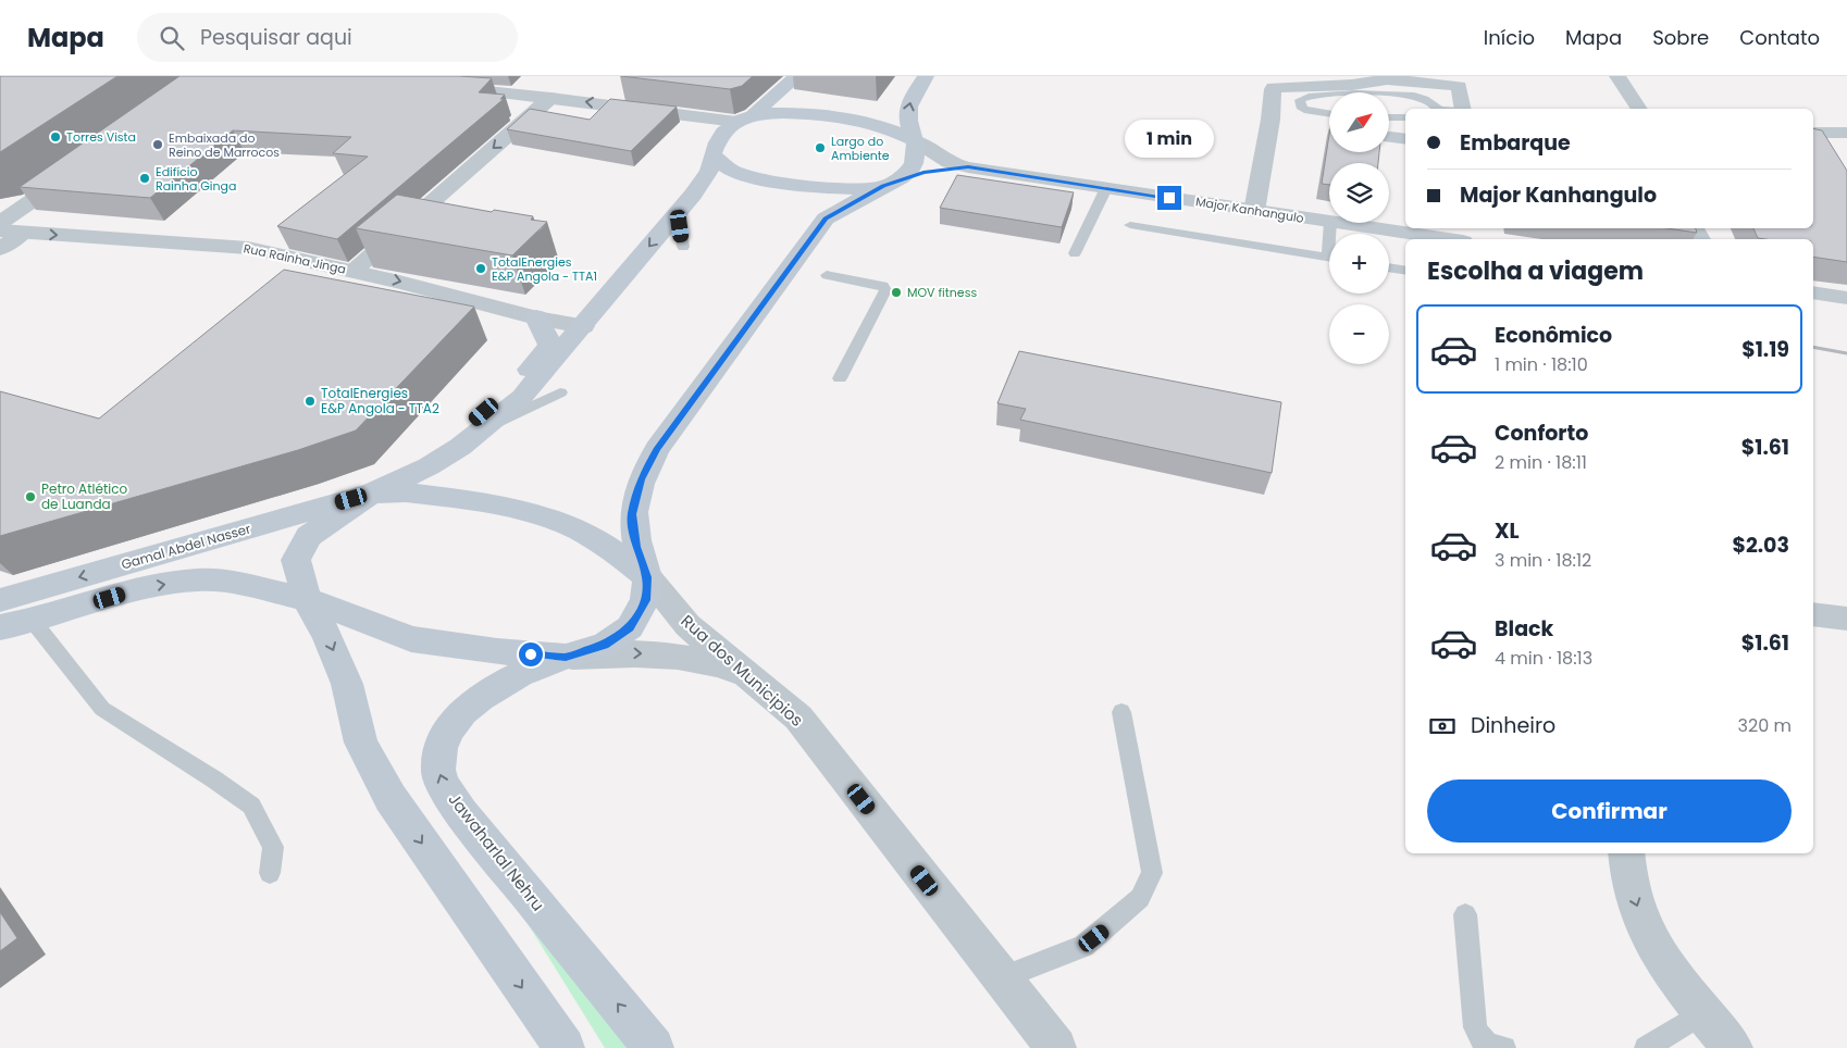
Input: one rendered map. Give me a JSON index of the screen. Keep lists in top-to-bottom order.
{
  "streets": {
    "main road": ["Gamal Abdel Nasser", "Jawaharlal Nehru"],
    "street": ["Major Kanhangulo", "Rua Rainha Jinga", "Rua dos Municipios"]
  },
  "crossings": [
    ["Gamal Abdel Nasser", "Jawaharlal Nehru"],
    ["Rua dos Municipios", "Jawaharlal Nehru"]
  ],
  "one_way": ["Rua Rainha Jinga"],
  "places": [
    "Torres Vista",
    "Embaixada do Reino de Marrocos",
    "Largo do Ambiente",
    "Edifício Rainha Ginga",
    "TotalEnergies E&P Angola - TTA1",
    "MOV fitness",
    "TotalEnergies E&P Angola - TTA2",
    "Petro Atlético de Luanda"
  ],
  "north": "top right",
  "page": {
    "header": "Mapa",
    "search": "Pesquisar aqui",
    "nav": [
      "Início",
      "Mapa",
      "Sobre",
      "Contato"
    ],
    "map_buttons": ["+", "−"],
    "banner": ["Embarque", "Major Kanhangulo"],
    "bubble": "1 min",
    "heading": "Escolha a viagem",
    "list": [
      {
        "name": "Econômico",
        "note": "1 min · 18:10",
        "value": "$1.19"
      },
      {
        "name": "Conforto",
        "note": "2 min · 18:11",
        "value": "$1.61"
      },
      {
        "name": "XL",
        "note": "3 min · 18:12",
        "value": "$2.03"
      },
      {
        "name": "Black",
        "note": "4 min · 18:13",
        "value": "$1.61"
      }
    ],
    "pay": ["Dinheiro", "320 m"],
    "buttons": "Confirmar"
  }
}
